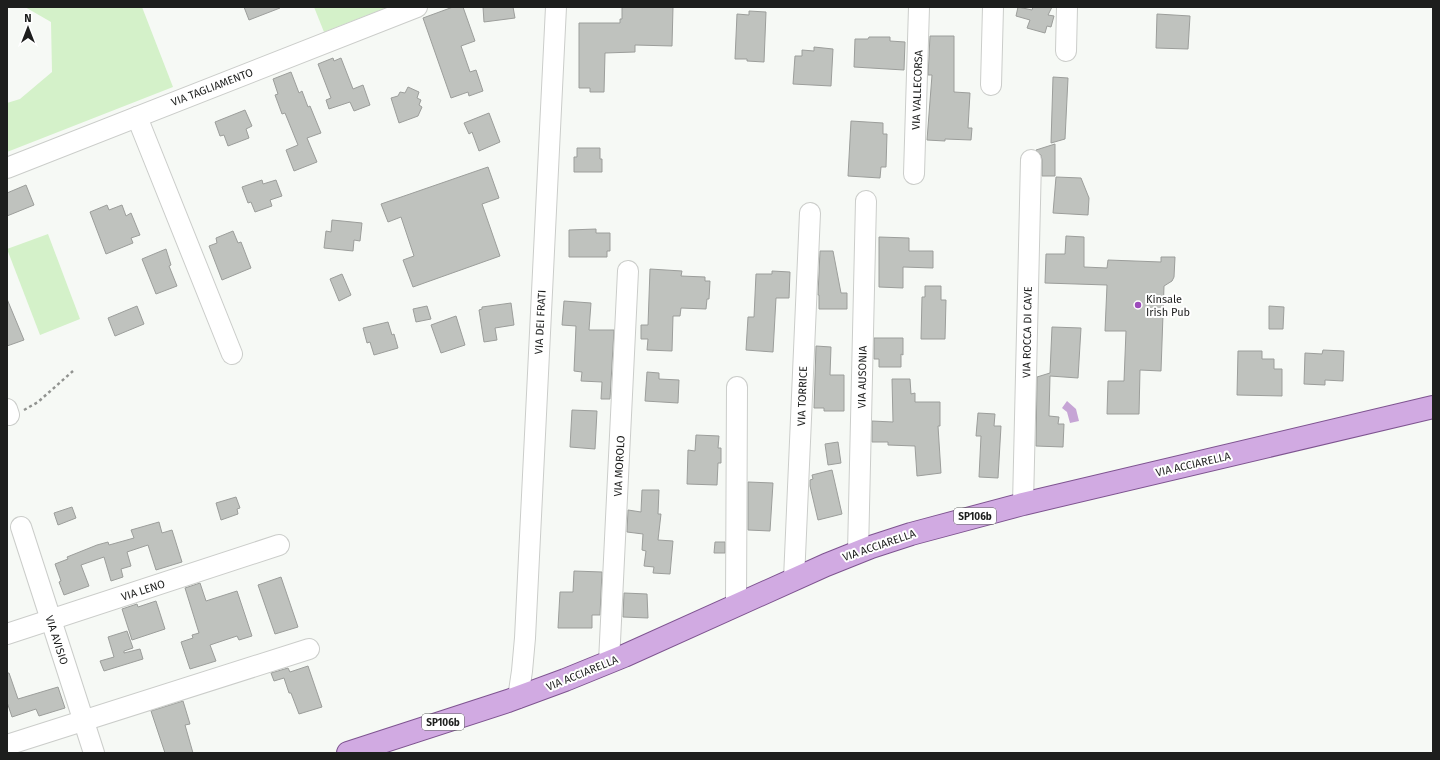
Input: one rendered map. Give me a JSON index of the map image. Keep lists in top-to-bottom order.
{
  "streets": {
    "main road": ["VIA ACCIARELLA", "SP106b"],
    "street": [
      "VIA TAGLIAMENTO",
      "VIA VALLECORSA",
      "VIA DEI FRATI",
      "VIA ROCCA DI CAVE",
      "VIA AUSONIA",
      "VIA TORRICE",
      "VIA MOROLO",
      "VIA LENO",
      "VIA AVISIO"
    ]
  },
  "crossings": [
    ["VIA DEI FRATI", "VIA ACCIARELLA"],
    ["VIA ROCCA DI CAVE", "VIA ACCIARELLA"],
    ["VIA AUSONIA", "VIA ACCIARELLA"],
    ["VIA TORRICE", "VIA ACCIARELLA"],
    ["VIA ACCIARELLA", "VIA MOROLO"],
    ["VIA LENO", "VIA AVISIO"]
  ],
  "places": ["Kinsale Irish Pub"],
  "north": "top"
}
